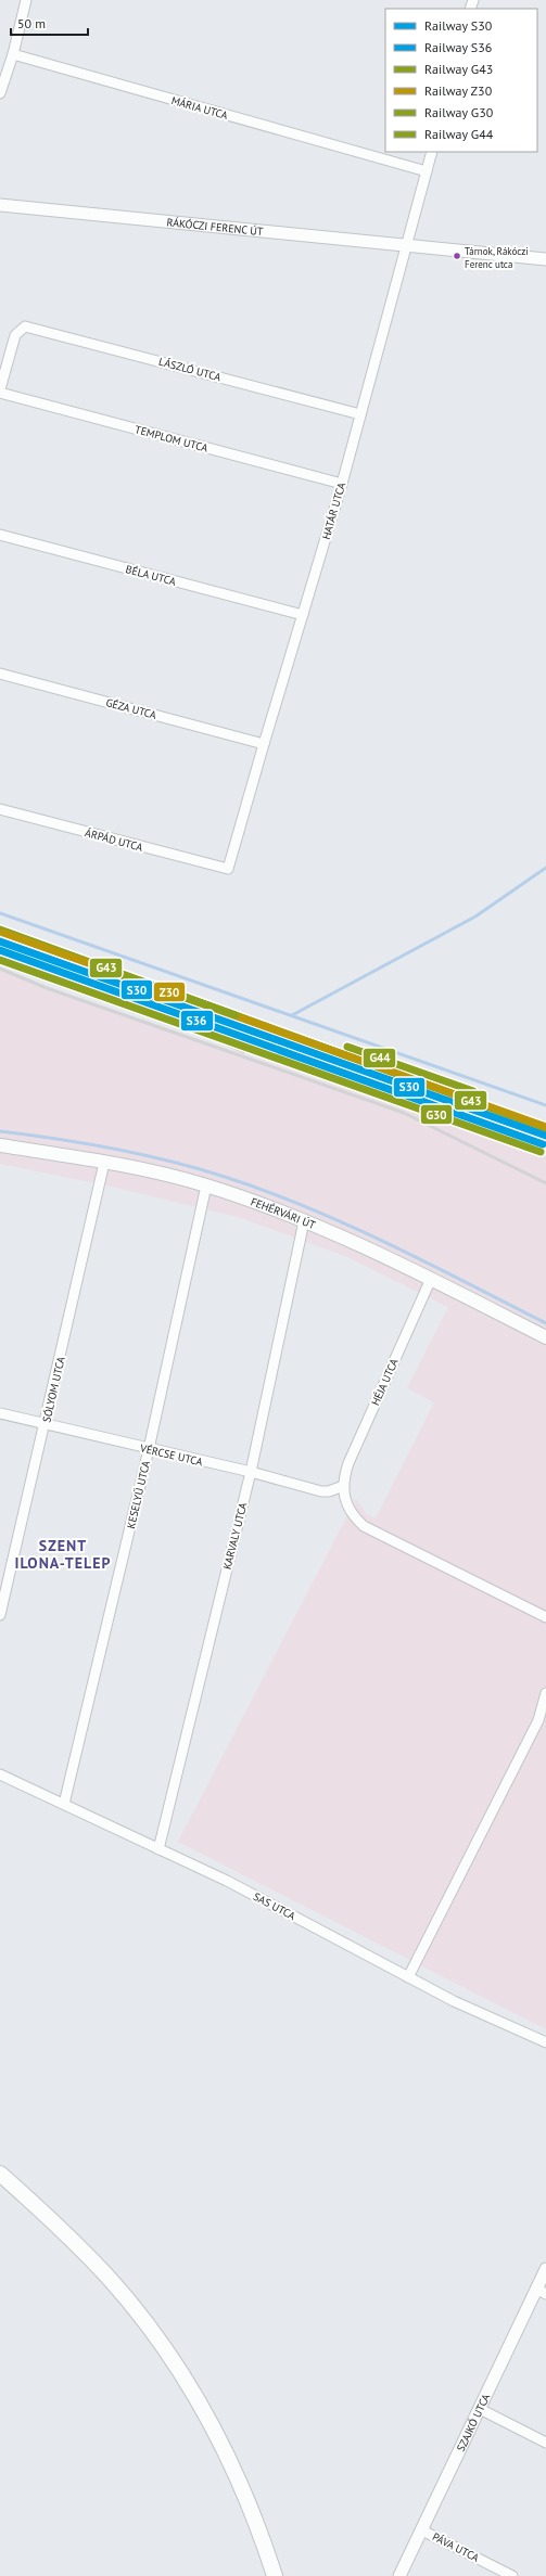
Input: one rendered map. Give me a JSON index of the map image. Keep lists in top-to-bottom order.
{
  "streets": {
    "main road": ["FEHÉRVÁRI ÚT"],
    "street": [
      "MÁRIA UTCA",
      "RÁKÓCZI FERENC ÚT",
      "LÁSZLÓ UTCA",
      "TEMPLOM UTCA",
      "HATÁR UTCA",
      "BÉLA UTCA",
      "GÉZA UTCA",
      "ÁRPÁD UTCA",
      "HÉJA UTCA",
      "SÓLYOM UTCA",
      "VÉRCSE UTCA",
      "KESELYŰ UTCA",
      "KARVALY UTCA",
      "SAS UTCA",
      "SZAJKÓ UTCA",
      "PÁVA UTCA"
    ]
  },
  "crossings": [
    ["MÁRIA UTCA", "HATÁR UTCA"],
    ["RÁKÓCZI FERENC ÚT", "HATÁR UTCA"],
    ["LÁSZLÓ UTCA", "TEMPLOM UTCA"],
    ["LÁSZLÓ UTCA", "HATÁR UTCA"],
    ["TEMPLOM UTCA", "HATÁR UTCA"],
    ["HATÁR UTCA", "BÉLA UTCA"],
    ["HATÁR UTCA", "GÉZA UTCA"],
    ["HATÁR UTCA", "ÁRPÁD UTCA"],
    ["FEHÉRVÁRI ÚT", "HÉJA UTCA"],
    ["FEHÉRVÁRI ÚT", "SÓLYOM UTCA"],
    ["FEHÉRVÁRI ÚT", "KESELYŰ UTCA"],
    ["FEHÉRVÁRI ÚT", "KARVALY UTCA"],
    ["HÉJA UTCA", "VÉRCSE UTCA"],
    ["SÓLYOM UTCA", "VÉRCSE UTCA"],
    ["VÉRCSE UTCA", "KESELYŰ UTCA"],
    ["VÉRCSE UTCA", "KARVALY UTCA"],
    ["KESELYŰ UTCA", "SAS UTCA"],
    ["KARVALY UTCA", "SAS UTCA"],
    ["SZAJKÓ UTCA", "PÁVA UTCA"]
  ],
  "districts": ["SZENT ILONA-TELEP"],
  "places": ["Tárnok, Rákóczi Ferenc utca"],
  "lines": [
    "rail line G43",
    "rail line Z30",
    "rail line S30",
    "rail line S36",
    "rail line G30",
    "rail line G44"
  ],
  "legend": [
    "Railway S30",
    "Railway S36",
    "Railway G43",
    "Railway Z30",
    "Railway G30",
    "Railway G44"
  ],
  "scale_bar": "50 m"
}
